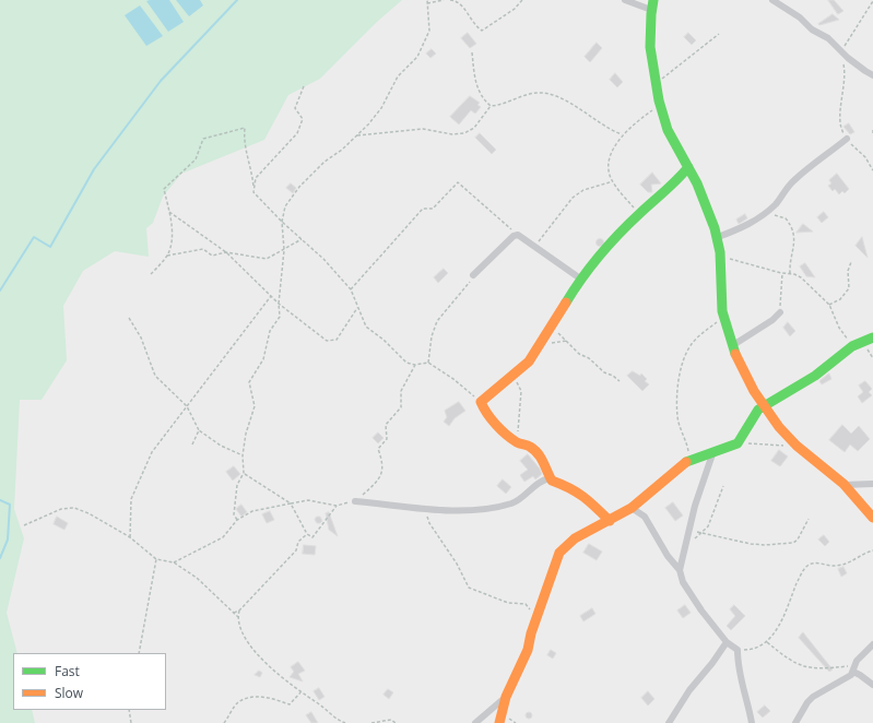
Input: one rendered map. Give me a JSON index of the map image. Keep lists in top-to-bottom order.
{
  "legend": ["Fast", "Slow"]
}
